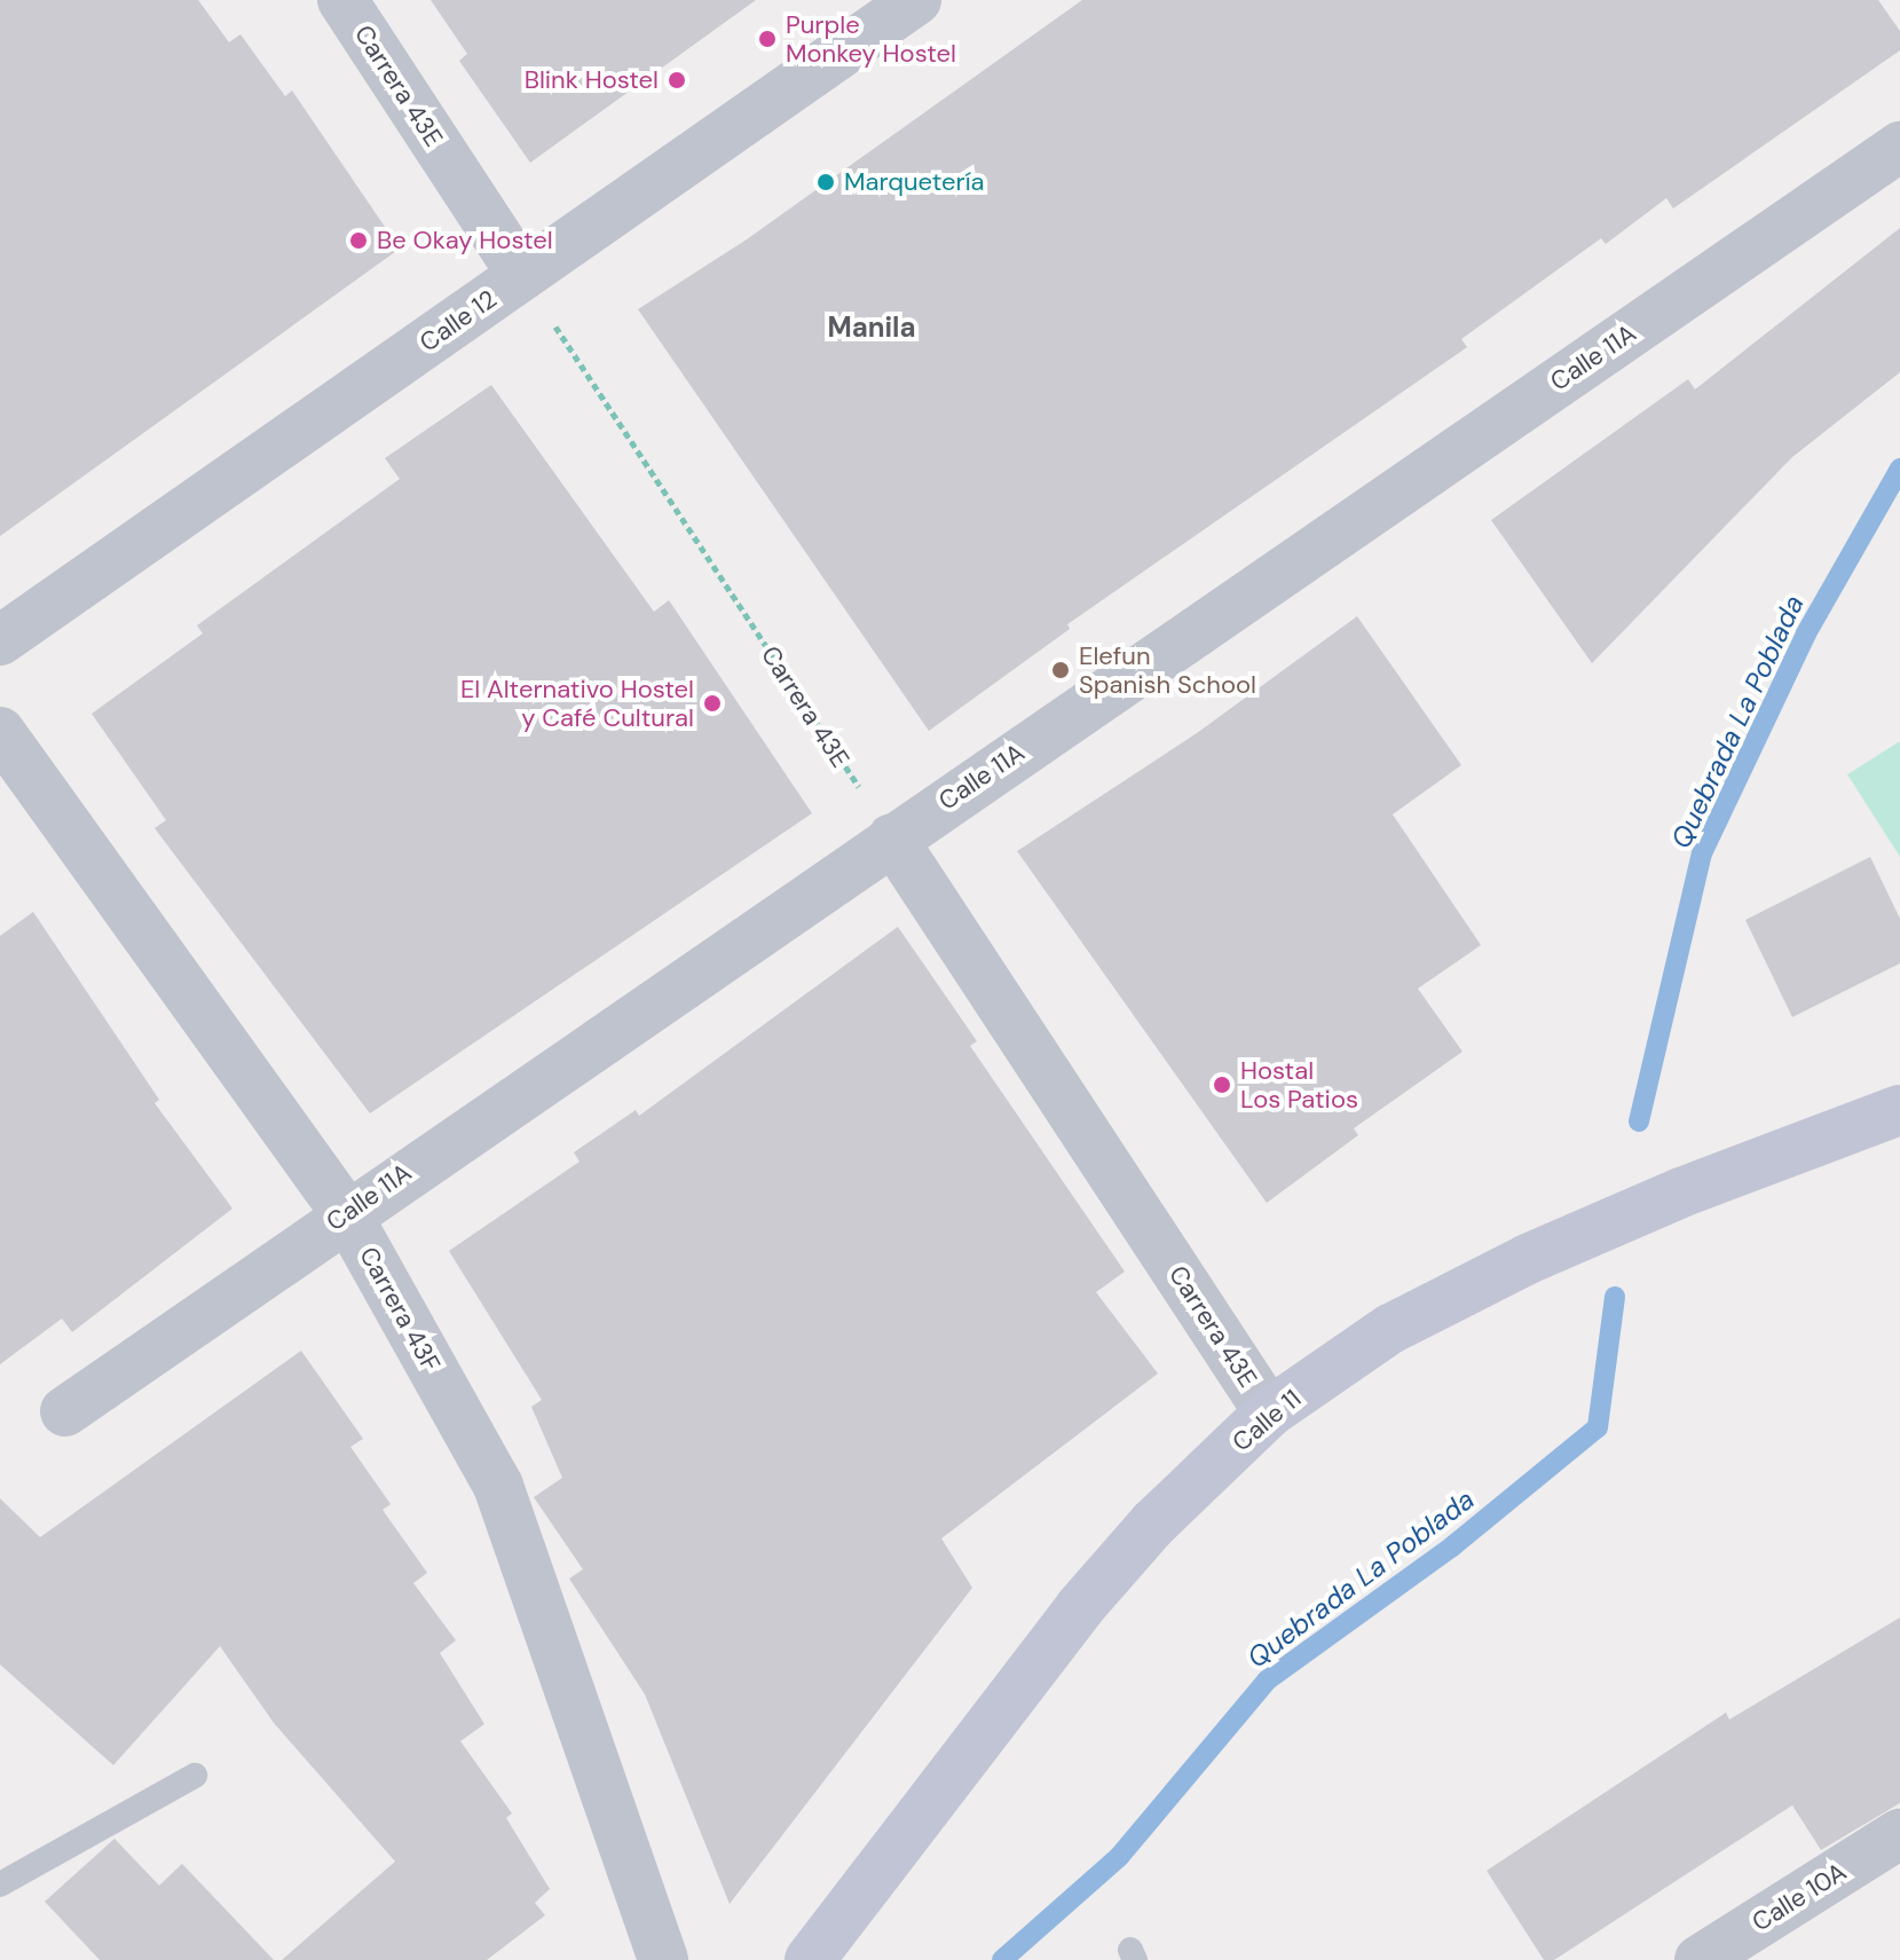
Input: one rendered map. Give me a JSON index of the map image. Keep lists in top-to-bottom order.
{
  "streets": {
    "main road": ["Calle 11"],
    "street": [
      "Carrera 43E",
      "Calle 12",
      "Calle 11A",
      "Carrera 43F",
      "Calle 10A"
    ]
  },
  "crossings": [
    ["Carrera 43E", "Calle 12"],
    ["Carrera 43E", "Calle 11A"],
    ["Carrera 43E", "Calle 11"],
    ["Calle 11A", "Carrera 43F"]
  ],
  "districts": ["Manila"],
  "water": ["Quebrada La Poblada"],
  "places": [
    "Purple Monkey Hostel",
    "Blink Hostel",
    "Marquetería",
    "Be Okay Hostel",
    "Elefun Spanish School",
    "El Alternativo Hostel y Café Cultural",
    "Hostal Los Patios"
  ]
}
